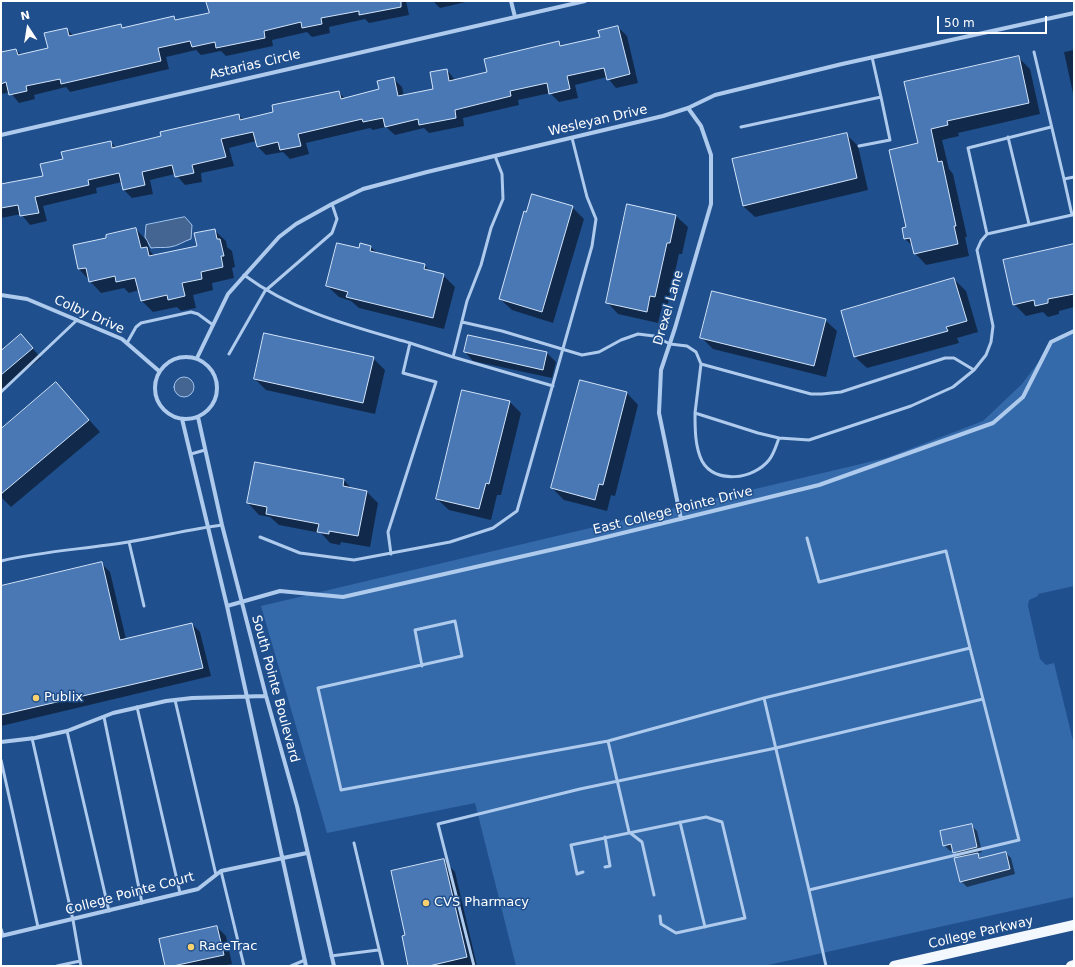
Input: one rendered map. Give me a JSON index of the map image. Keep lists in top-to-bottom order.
{
  "streets": {
    "main road": ["College Parkway"],
    "street": [
      "Astarias Circle",
      "Wesleyan Drive",
      "Drexel Lane",
      "Colby Drive",
      "East College Pointe Drive",
      "South Pointe Boulevard",
      "College Pointe Court"
    ]
  },
  "crossings": [
    ["Wesleyan Drive", "Drexel Lane"],
    ["Wesleyan Drive", "Colby Drive"],
    ["Wesleyan Drive", "South Pointe Boulevard"],
    ["Drexel Lane", "East College Pointe Drive"],
    ["Colby Drive", "South Pointe Boulevard"],
    ["East College Pointe Drive", "South Pointe Boulevard"],
    ["South Pointe Boulevard", "College Pointe Court"]
  ],
  "places": ["Publix", "CVS Pharmacy", "RaceTrac"],
  "scale_bar": "50 m",
  "north": "top"
}
